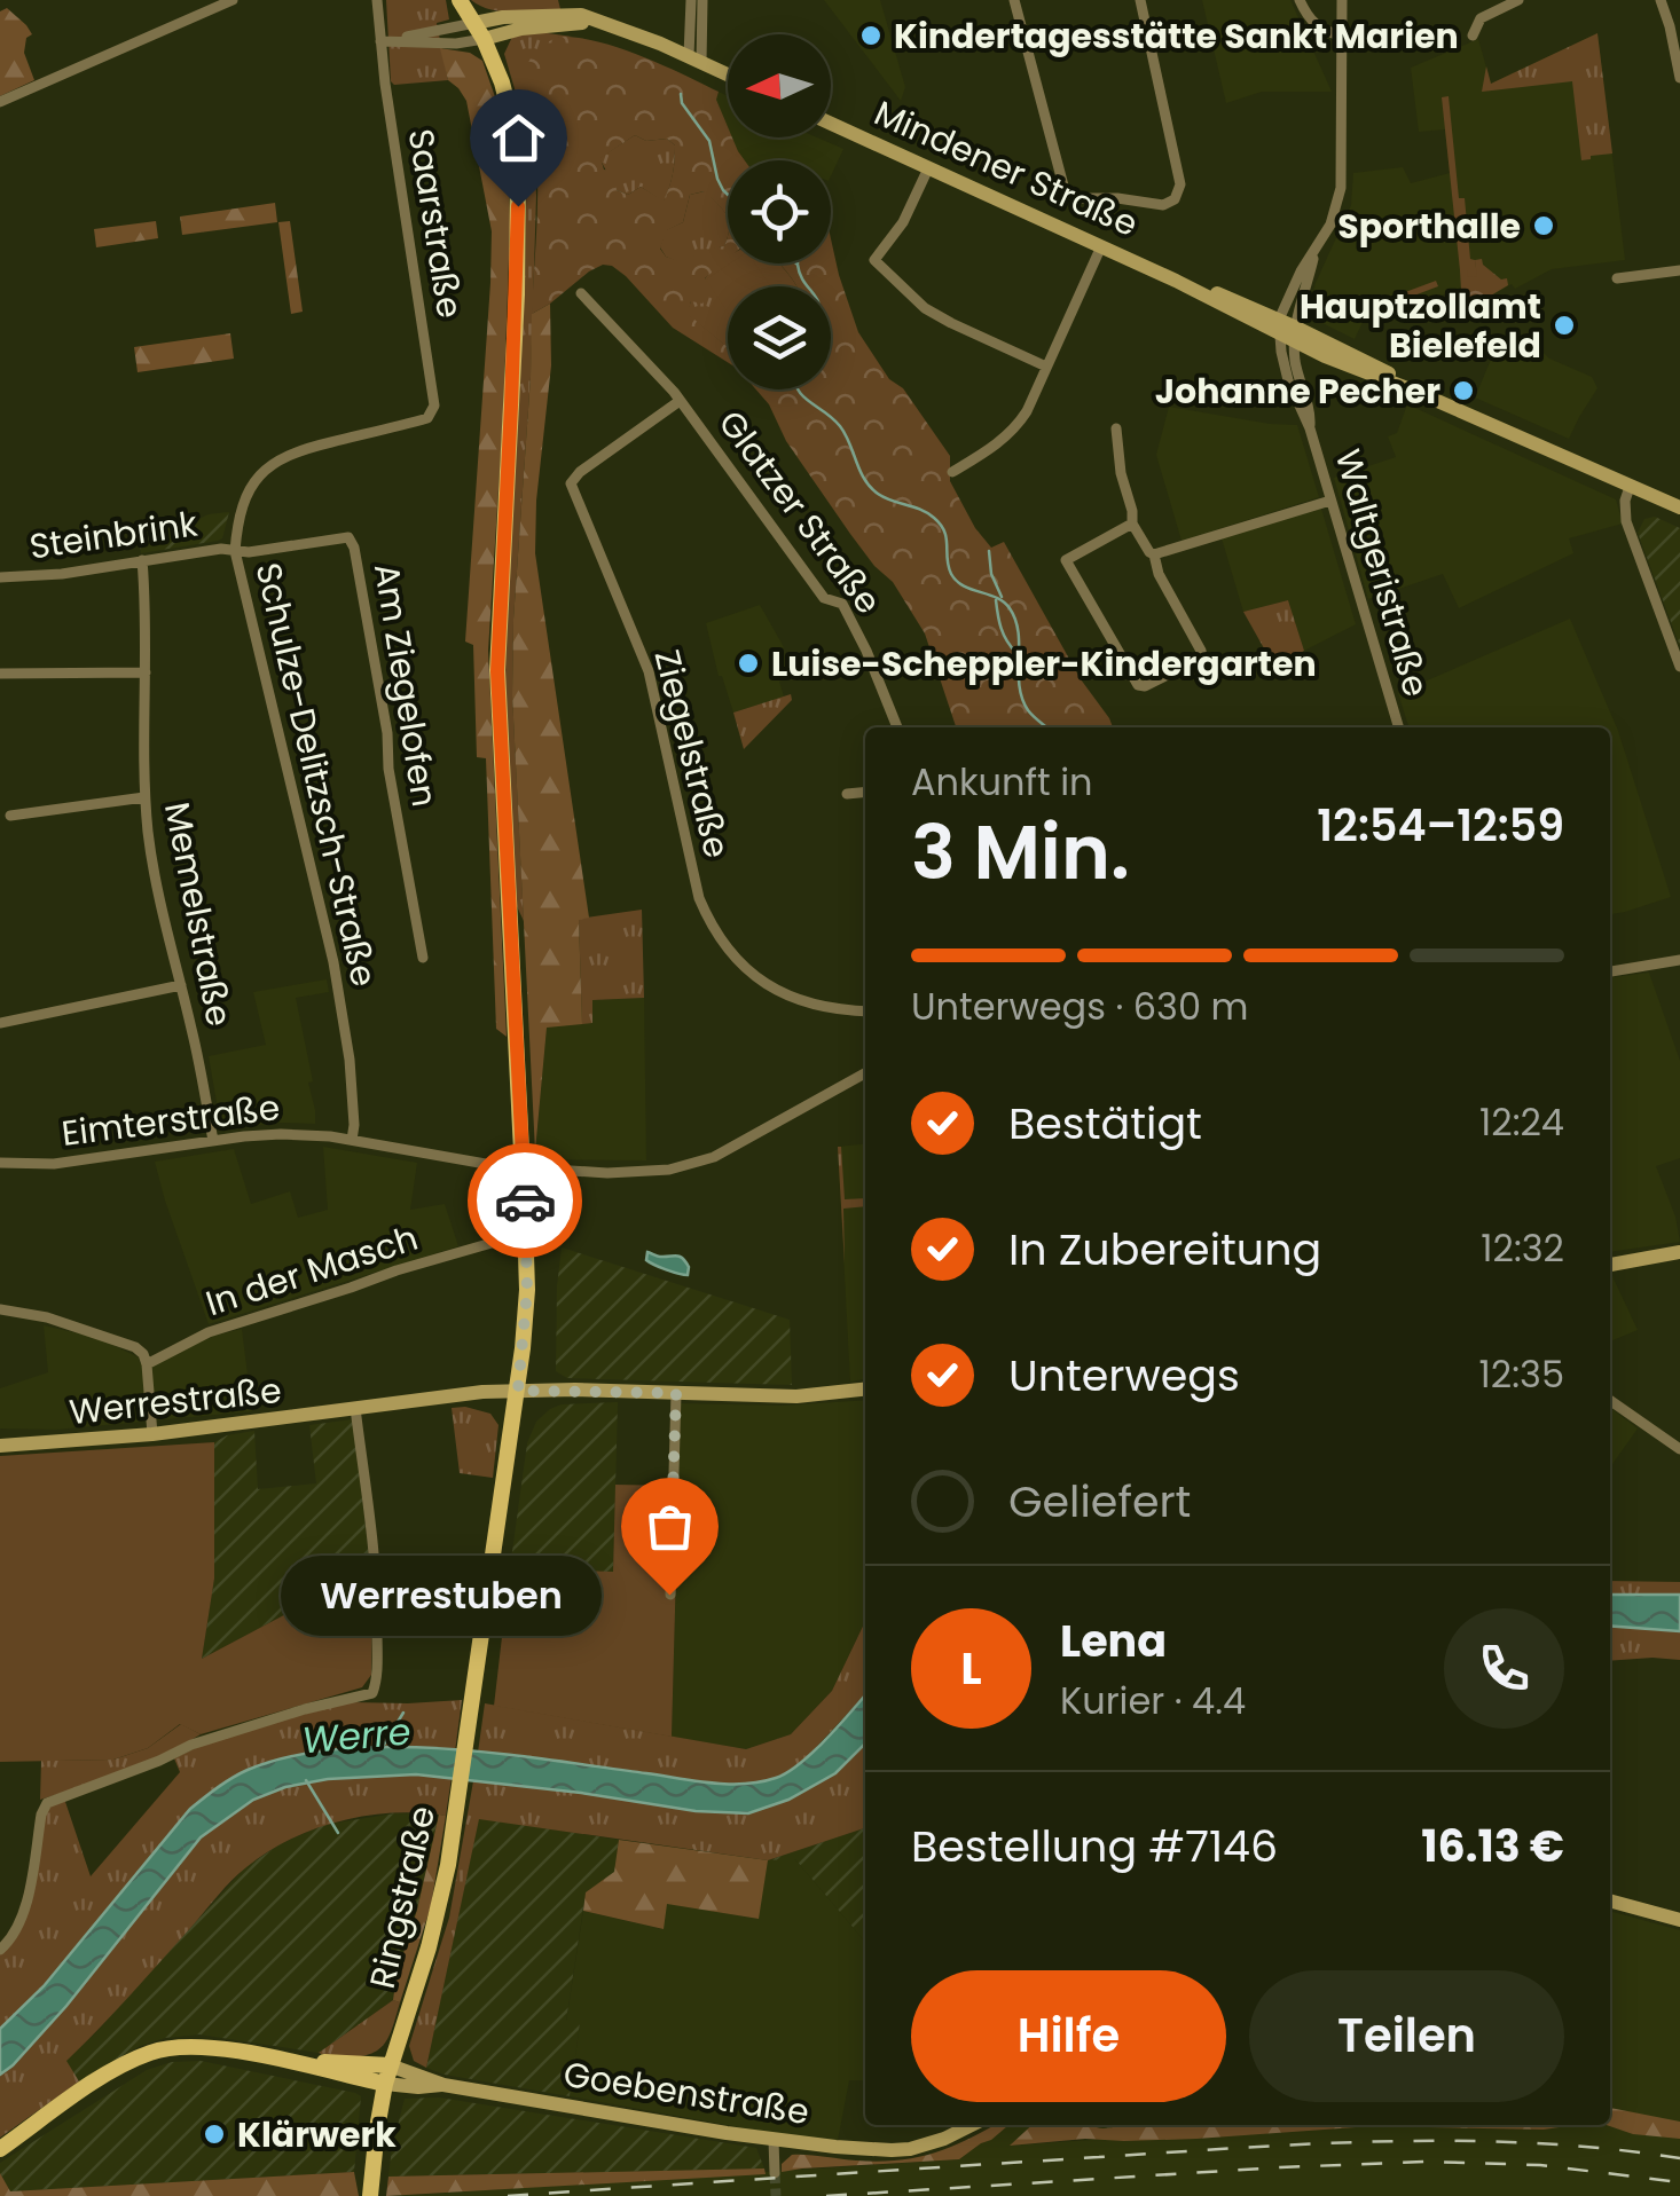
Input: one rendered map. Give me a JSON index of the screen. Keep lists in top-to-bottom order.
{
  "streets": {
    "main road": ["Ringstraße", "Goebenstraße"],
    "street": [
      "Mindener Straße",
      "Saarstraße",
      "Glatzer Straße",
      "Steinbrink",
      "Waltgeristraße",
      "Am Ziegelofen",
      "Ziegelstraße",
      "Schulze-Delitzsch-Straße",
      "Memelstraße",
      "Eimterstraße",
      "In der Masch",
      "Werrestraße"
    ]
  },
  "crossings": [
    ["Mindener Straße", "Waltgeristraße"],
    ["Saarstraße", "Schulze-Delitzsch-Straße"],
    ["Glatzer Straße", "Ziegelstraße"],
    ["Steinbrink", "Am Ziegelofen"],
    ["Steinbrink", "Schulze-Delitzsch-Straße"],
    ["Steinbrink", "Memelstraße"],
    ["Am Ziegelofen", "Schulze-Delitzsch-Straße"],
    ["Schulze-Delitzsch-Straße", "Eimterstraße"],
    ["Memelstraße", "Eimterstraße"],
    ["Werrestraße", "Ringstraße"],
    ["Ringstraße", "Goebenstraße"]
  ],
  "water": ["Werre"],
  "places": [
    "Kindertagesstätte Sankt Marien",
    "Sporthalle",
    "Hauptzollamt Bielefeld",
    "Johanne Pecher",
    "Luise-Scheppler-Kindergarten",
    "Werrestuben",
    "Klärwerk"
  ],
  "north": "left",
  "page": {
    "heading": ["3 Min.", "Ankunft in", "12:54–12:59"],
    "panel": [
      "Lena",
      "Kurier · 4.4",
      "Bestellung #7146",
      "16.13 €"
    ],
    "bar": "Unterwegs · 630 m",
    "list": [
      ["Bestätigt", "12:24"],
      ["In Zubereitung", "12:32"],
      ["Unterwegs", "12:35"],
      "Geliefert"
    ],
    "bubble": "Werrestuben",
    "round": "L",
    "buttons": ["Hilfe", "Teilen"]
  }
}
